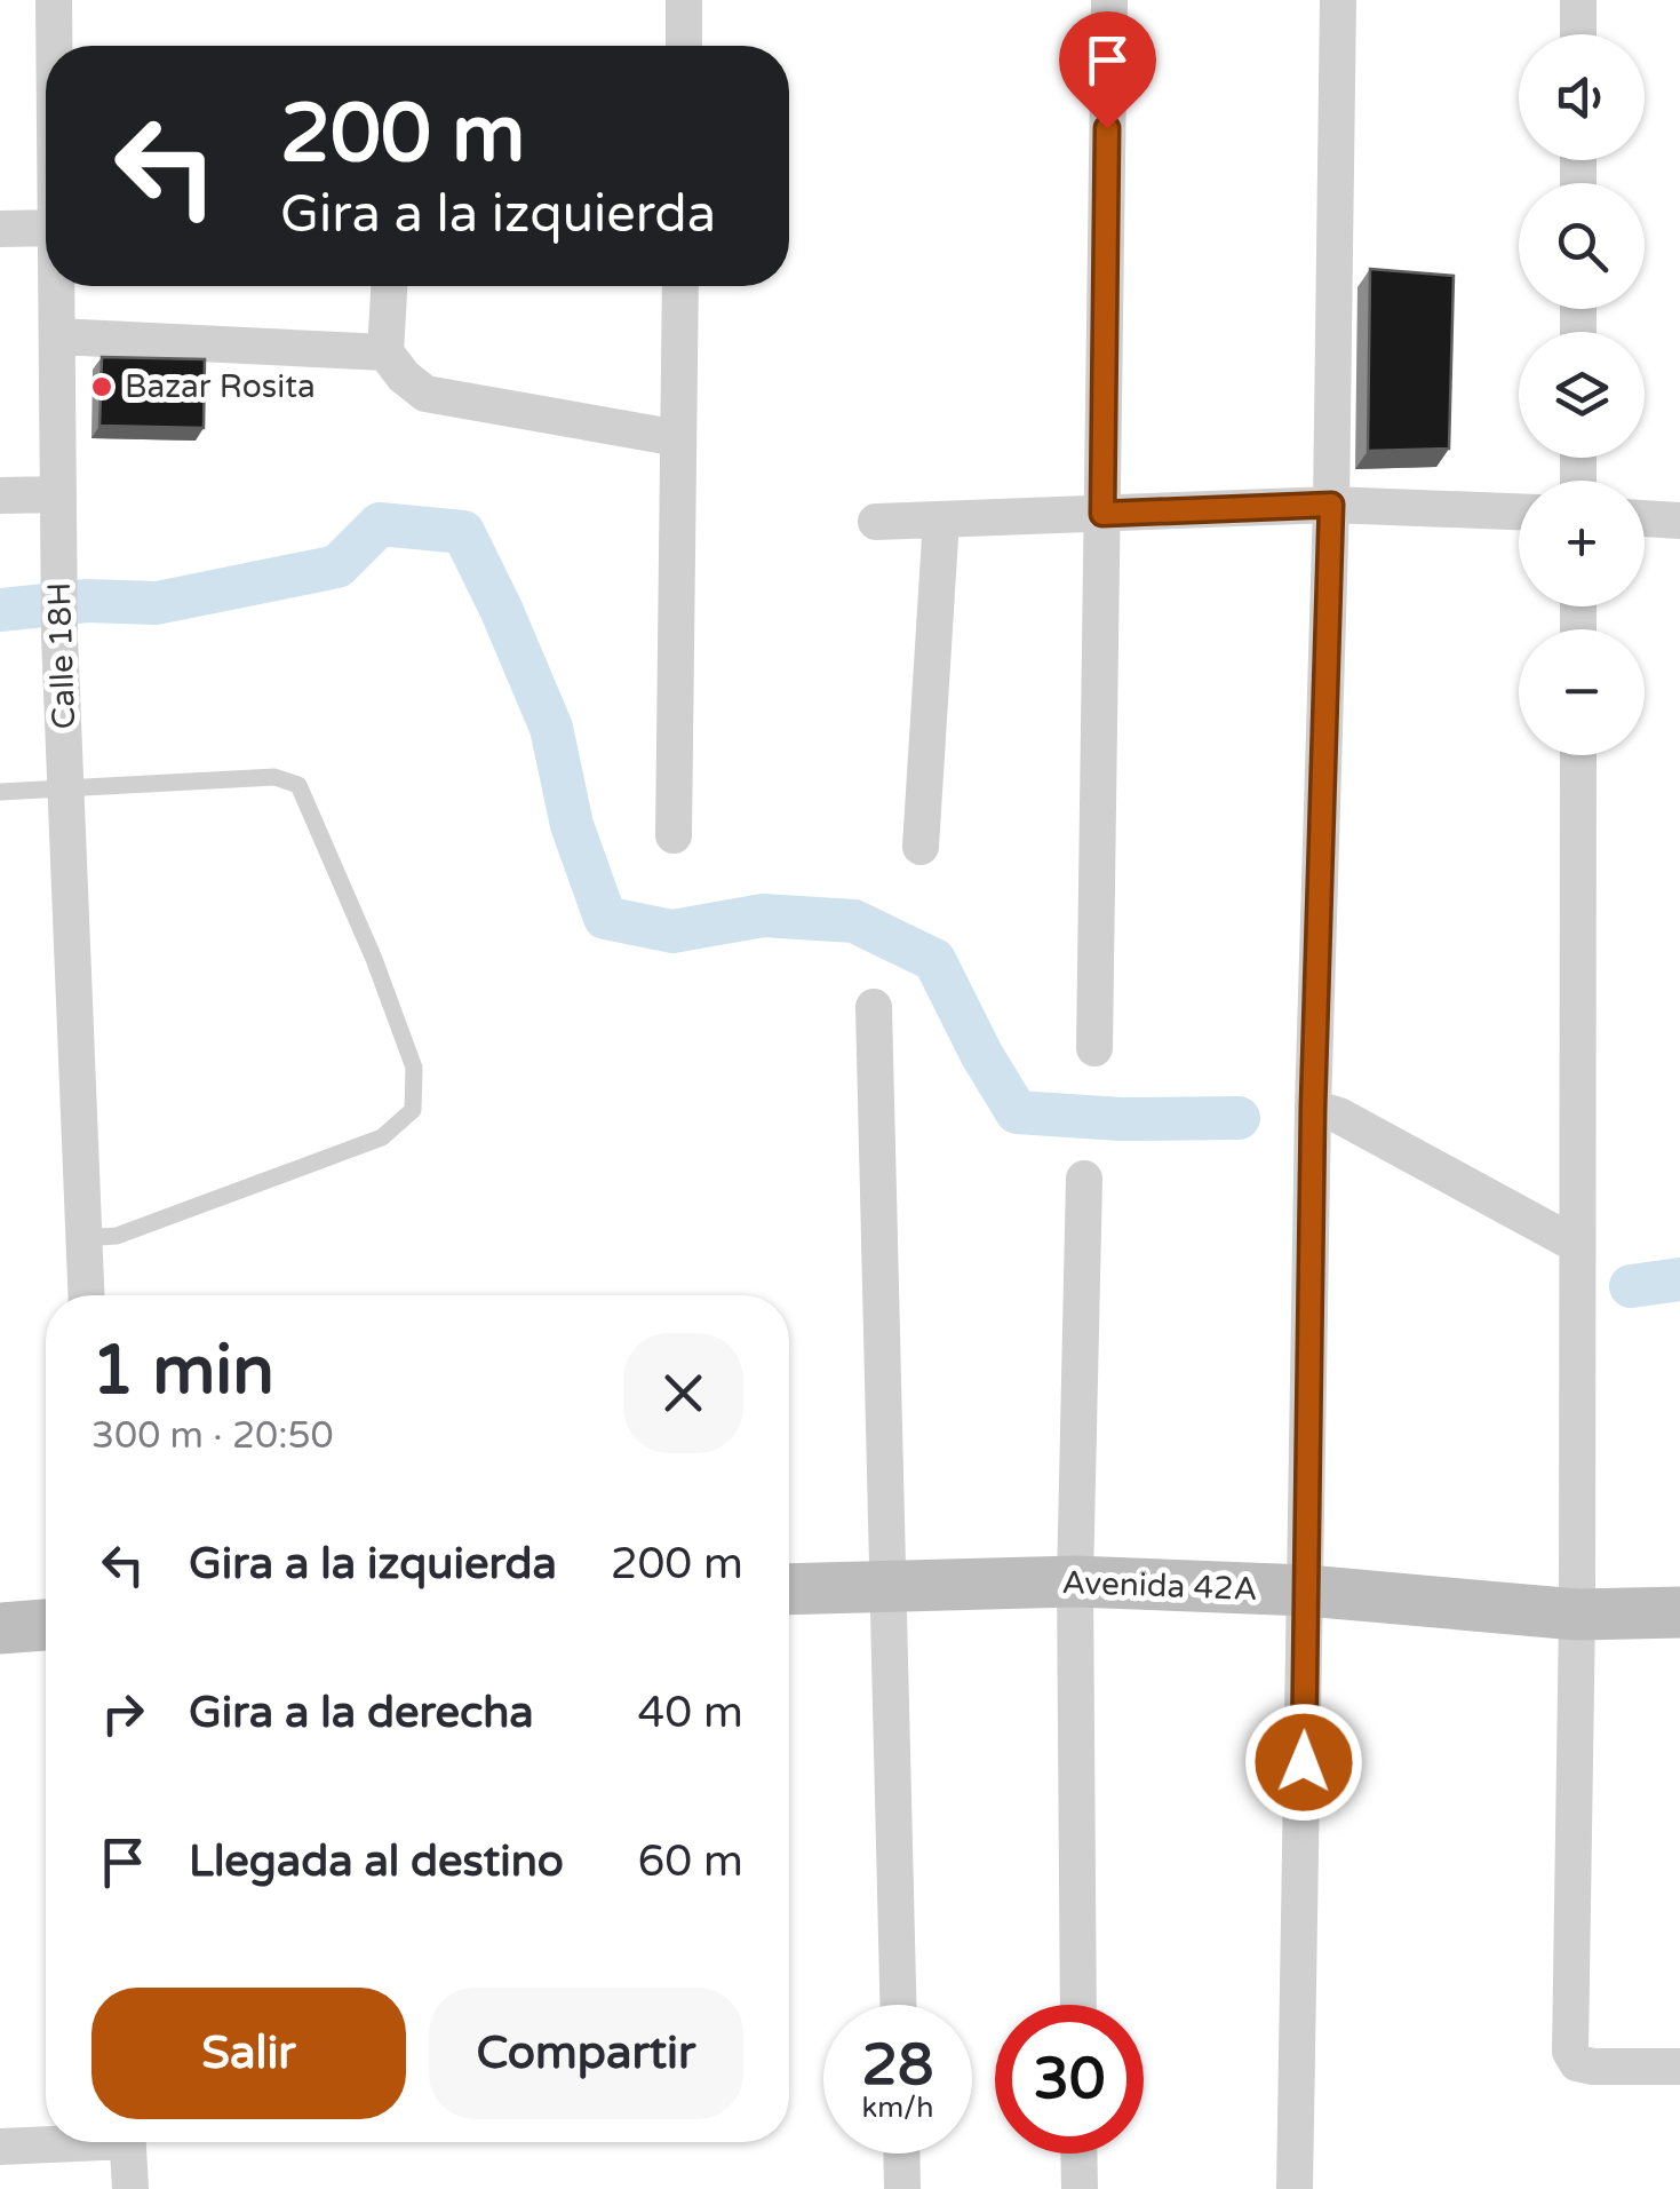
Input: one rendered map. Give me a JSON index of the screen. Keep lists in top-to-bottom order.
{
  "streets": {
    "street": ["Calle 18H", "Avenida 42A"]
  },
  "places": ["Bazar Rosita"],
  "page": {
    "map_buttons": ["+", "−"],
    "turn": ["200 m", "Gira a la izquierda"],
    "heading": ["1 min", "300 m · 20:50"],
    "list": [
      {
        "name": "Gira a la izquierda",
        "value": "200 m"
      },
      {
        "name": "Gira a la derecha",
        "value": "40 m"
      },
      {
        "name": "Llegada al destino",
        "value": "60 m"
      }
    ],
    "buttons": ["Salir", "Compartir"],
    "speed": "28 km/h",
    "limit": "30"
  }
}
